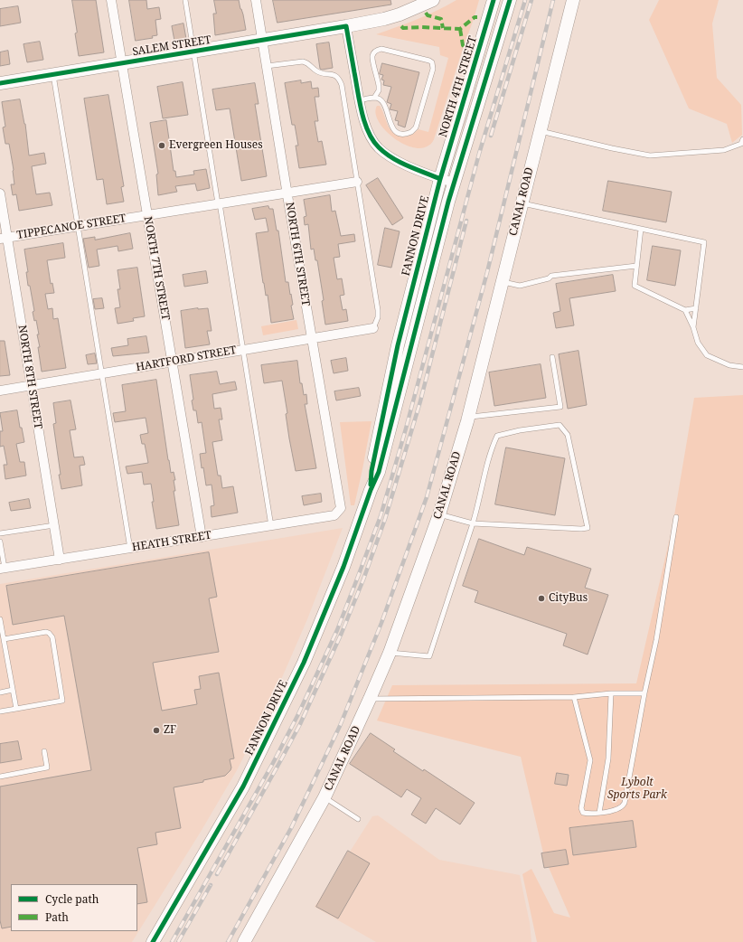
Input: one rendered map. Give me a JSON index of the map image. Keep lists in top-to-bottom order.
{
  "streets": {
    "street": [
      "SALEM STREET",
      "NORTH 4TH STREET",
      "CANAL ROAD",
      "TIPPECANOE STREET",
      "FANNON DRIVE",
      "NORTH 6TH STREET",
      "NORTH 7TH STREET",
      "HARTFORD STREET",
      "NORTH 8TH STREET",
      "HEATH STREET"
    ]
  },
  "crossings": [
    ["SALEM STREET", "NORTH 6TH STREET"],
    ["SALEM STREET", "NORTH 7TH STREET"],
    ["NORTH 4TH STREET", "FANNON DRIVE"],
    ["TIPPECANOE STREET", "NORTH 6TH STREET"],
    ["TIPPECANOE STREET", "NORTH 7TH STREET"],
    ["TIPPECANOE STREET", "NORTH 8TH STREET"],
    ["NORTH 6TH STREET", "HARTFORD STREET"],
    ["NORTH 6TH STREET", "HEATH STREET"],
    ["NORTH 7TH STREET", "HARTFORD STREET"],
    ["NORTH 7TH STREET", "HEATH STREET"],
    ["HARTFORD STREET", "NORTH 8TH STREET"],
    ["NORTH 8TH STREET", "HEATH STREET"]
  ],
  "parks": ["Lybolt Sports Park"],
  "places": ["Evergreen Houses", "CityBus", "ZF"],
  "legend": ["Cycle path", "Path"]
}
